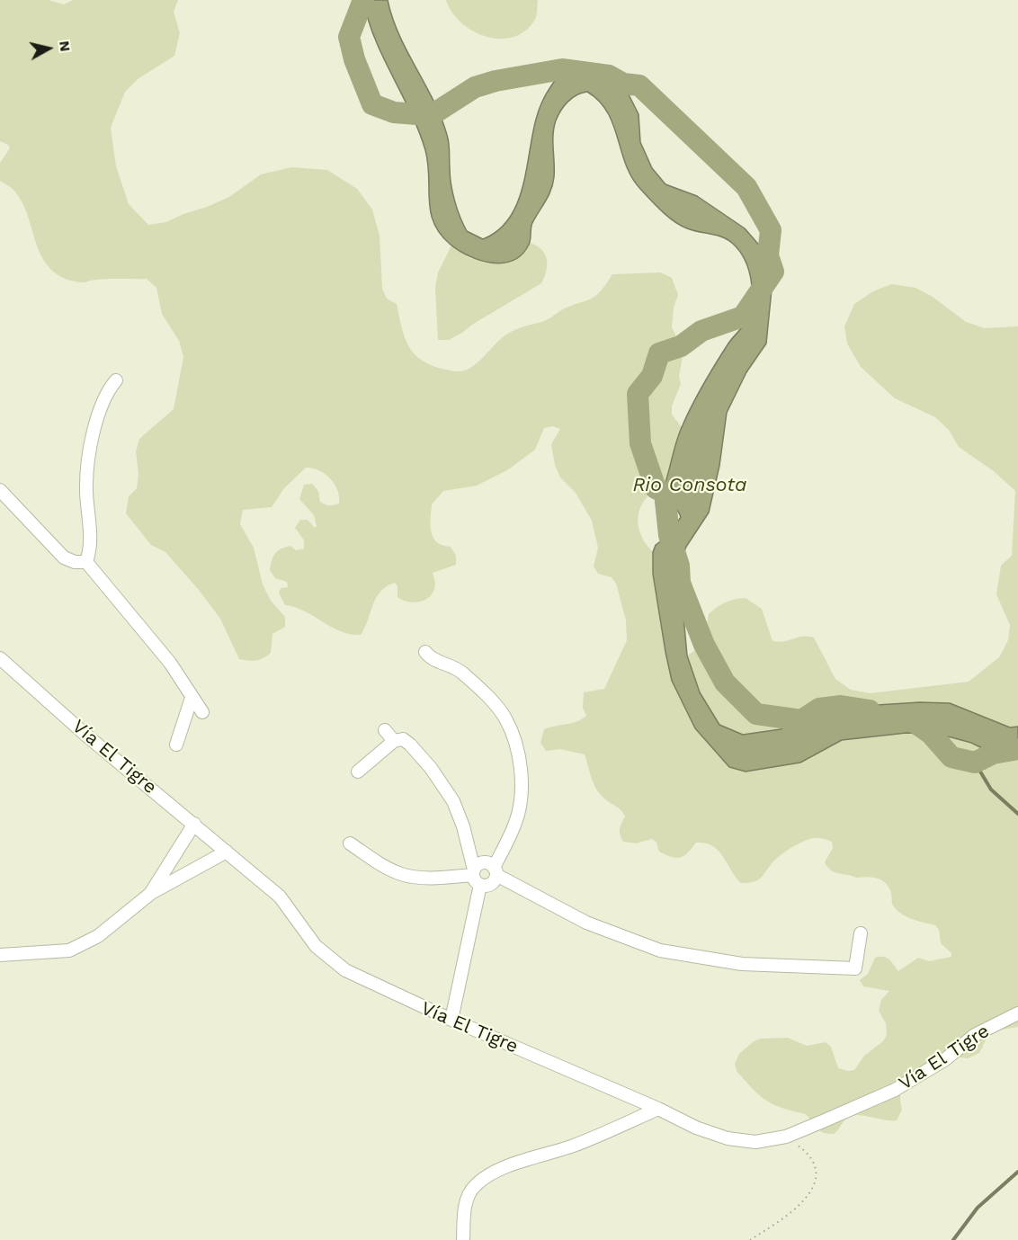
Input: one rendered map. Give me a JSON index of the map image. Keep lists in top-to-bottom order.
{
  "streets": {
    "street": ["Vía El Tigre"]
  },
  "water": ["Rio Consota"],
  "north": "right"
}
